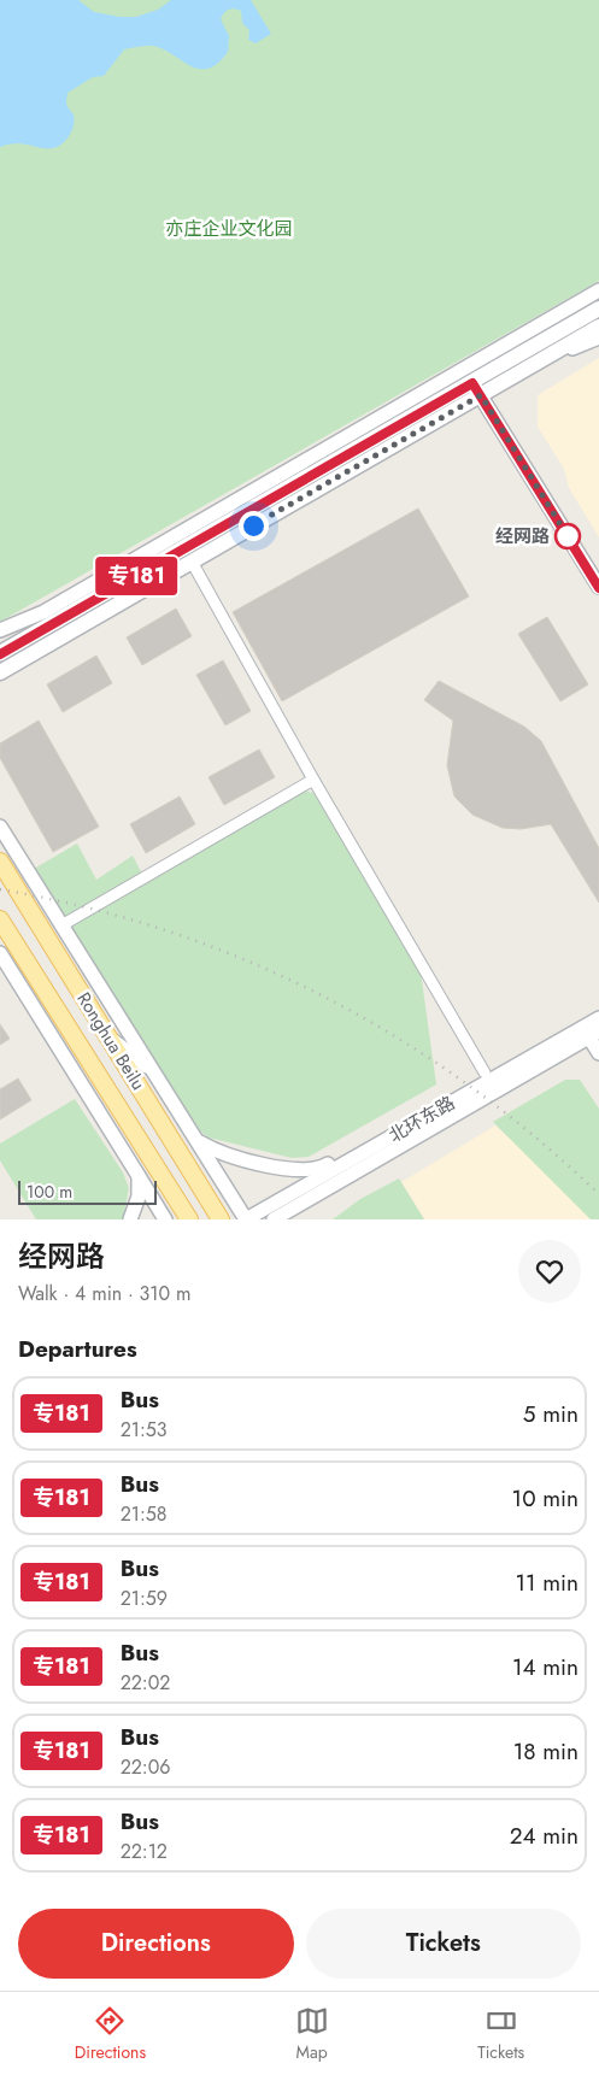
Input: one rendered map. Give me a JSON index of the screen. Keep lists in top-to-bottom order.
{
  "streets": {
    "main road": ["Ronghua Beilu"],
    "street": ["北环东路"]
  },
  "parks": ["亦庄企业文化园"],
  "places": ["经网路"],
  "lines": ["bus line 专181"],
  "scale_bar": "100 m",
  "page": {
    "on_map": "专181",
    "scale": "100 m",
    "heading": [
      ["经网路", "Walk · 4 min · 310 m"],
      "Departures"
    ],
    "list": [
      {
        "mark": "专181",
        "name": "Bus",
        "note": "21:53",
        "value": "5 min"
      },
      {
        "mark": "专181",
        "name": "Bus",
        "note": "21:58",
        "value": "10 min"
      },
      {
        "mark": "专181",
        "name": "Bus",
        "note": "21:59",
        "value": "11 min"
      },
      {
        "mark": "专181",
        "name": "Bus",
        "note": "22:02",
        "value": "14 min"
      },
      {
        "mark": "专181",
        "name": "Bus",
        "note": "22:06",
        "value": "18 min"
      },
      {
        "mark": "专181",
        "name": "Bus",
        "note": "22:12",
        "value": "24 min"
      }
    ],
    "buttons": ["Directions", "Tickets"],
    "tabs": ["Directions", "Map", "Tickets"]
  }
}
